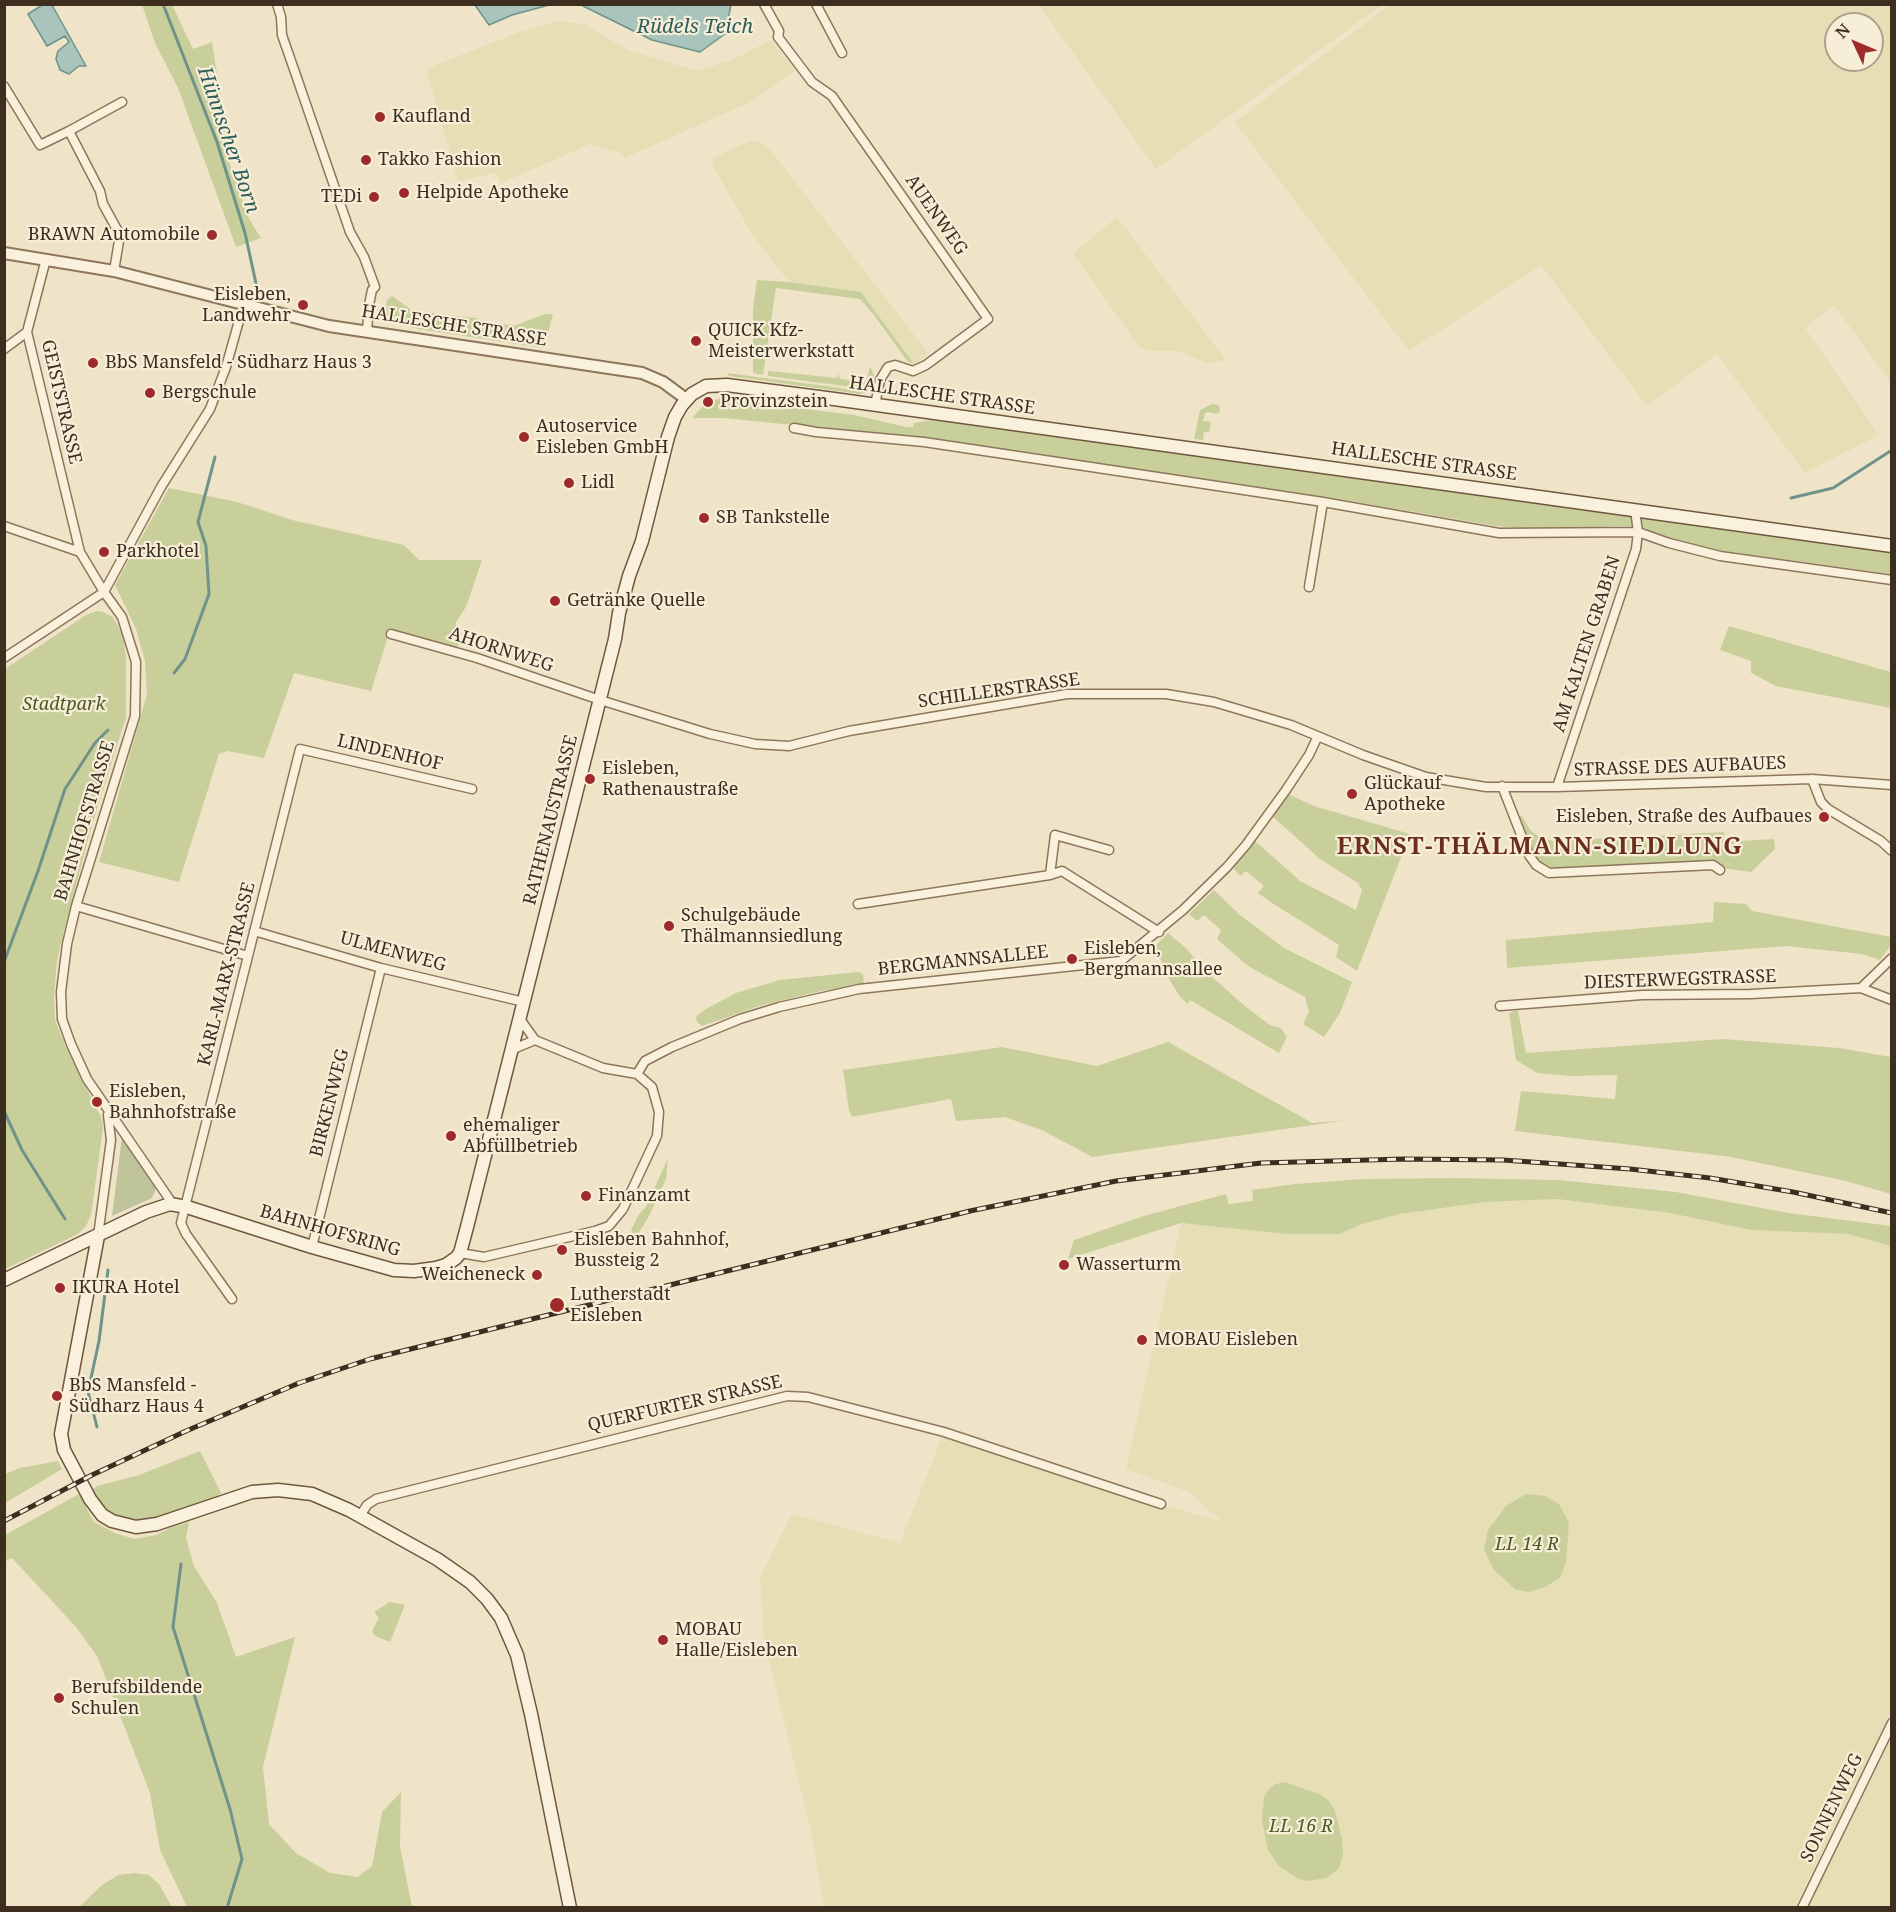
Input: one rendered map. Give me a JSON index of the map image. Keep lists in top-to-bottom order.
{
  "streets": {
    "main road": ["HALLESCHE STRASSE", "RATHENAUSTRASSE", "BAHNHOFSRING"],
    "street": [
      "AUENWEG",
      "GEISTSTRASSE",
      "AM KALTEN GRABEN",
      "AHORNWEG",
      "SCHILLERSTRASSE",
      "LINDENHOF",
      "STRASSE DES AUFBAUES",
      "BAHNHOFSTRASSE",
      "ULMENWEG",
      "BERGMANNSALLEE",
      "KARL-MARX-STRASSE",
      "DIESTERWEGSTRASSE",
      "BIRKENWEG",
      "QUERFURTER STRASSE",
      "SONNENWEG"
    ]
  },
  "crossings": [
    ["AUENWEG", "HALLESCHE STRASSE"],
    ["HALLESCHE STRASSE", "GEISTSTRASSE"],
    ["HALLESCHE STRASSE", "AM KALTEN GRABEN"],
    ["HALLESCHE STRASSE", "RATHENAUSTRASSE"],
    ["GEISTSTRASSE", "BAHNHOFSTRASSE"],
    ["AM KALTEN GRABEN", "STRASSE DES AUFBAUES"],
    ["AHORNWEG", "SCHILLERSTRASSE"],
    ["AHORNWEG", "RATHENAUSTRASSE"],
    ["SCHILLERSTRASSE", "STRASSE DES AUFBAUES"],
    ["SCHILLERSTRASSE", "RATHENAUSTRASSE"],
    ["SCHILLERSTRASSE", "BERGMANNSALLEE"],
    ["LINDENHOF", "KARL-MARX-STRASSE"],
    ["RATHENAUSTRASSE", "ULMENWEG"],
    ["RATHENAUSTRASSE", "BAHNHOFSRING"],
    ["BAHNHOFSTRASSE", "BAHNHOFSRING"],
    ["ULMENWEG", "KARL-MARX-STRASSE"],
    ["ULMENWEG", "BIRKENWEG"],
    ["KARL-MARX-STRASSE", "BAHNHOFSRING"],
    ["BIRKENWEG", "BAHNHOFSRING"]
  ],
  "districts": ["ERNST-THÄLMANN-SIEDLUNG"],
  "water": ["Rüdels Teich", "Hünnscher Born"],
  "parks": ["Stadtpark", "LL 14 R", "LL 16 R"],
  "places": [
    "Kaufland",
    "Takko Fashion",
    "Helpide Apotheke",
    "TEDi",
    "BRAWN Automobile",
    "Eisleben, Landwehr",
    "QUICK Kfz- Meisterwerkstatt",
    "BbS Mansfeld - Südharz Haus 3",
    "Bergschule",
    "Provinzstein",
    "Autoservice Eisleben GmbH",
    "Lidl",
    "SB Tankstelle",
    "Parkhotel",
    "Getränke Quelle",
    "Eisleben, Rathenaustraße",
    "Glückauf Apotheke",
    "Eisleben, Straße des Aufbaues",
    "Schulgebäude Thälmannsiedlung",
    "Eisleben, Bergmannsallee",
    "Eisleben, Bahnhofstraße",
    "ehemaliger Abfüllbetrieb",
    "Finanzamt",
    "Eisleben Bahnhof, Bussteig 2",
    "Wasserturm",
    "Weicheneck",
    "IKURA Hotel",
    "Lutherstadt Eisleben",
    "MOBAU Eisleben",
    "BbS Mansfeld - Südharz Haus 4",
    "MOBAU Halle/Eisleben",
    "Berufsbildende Schulen"
  ],
  "north": "top left"
}
